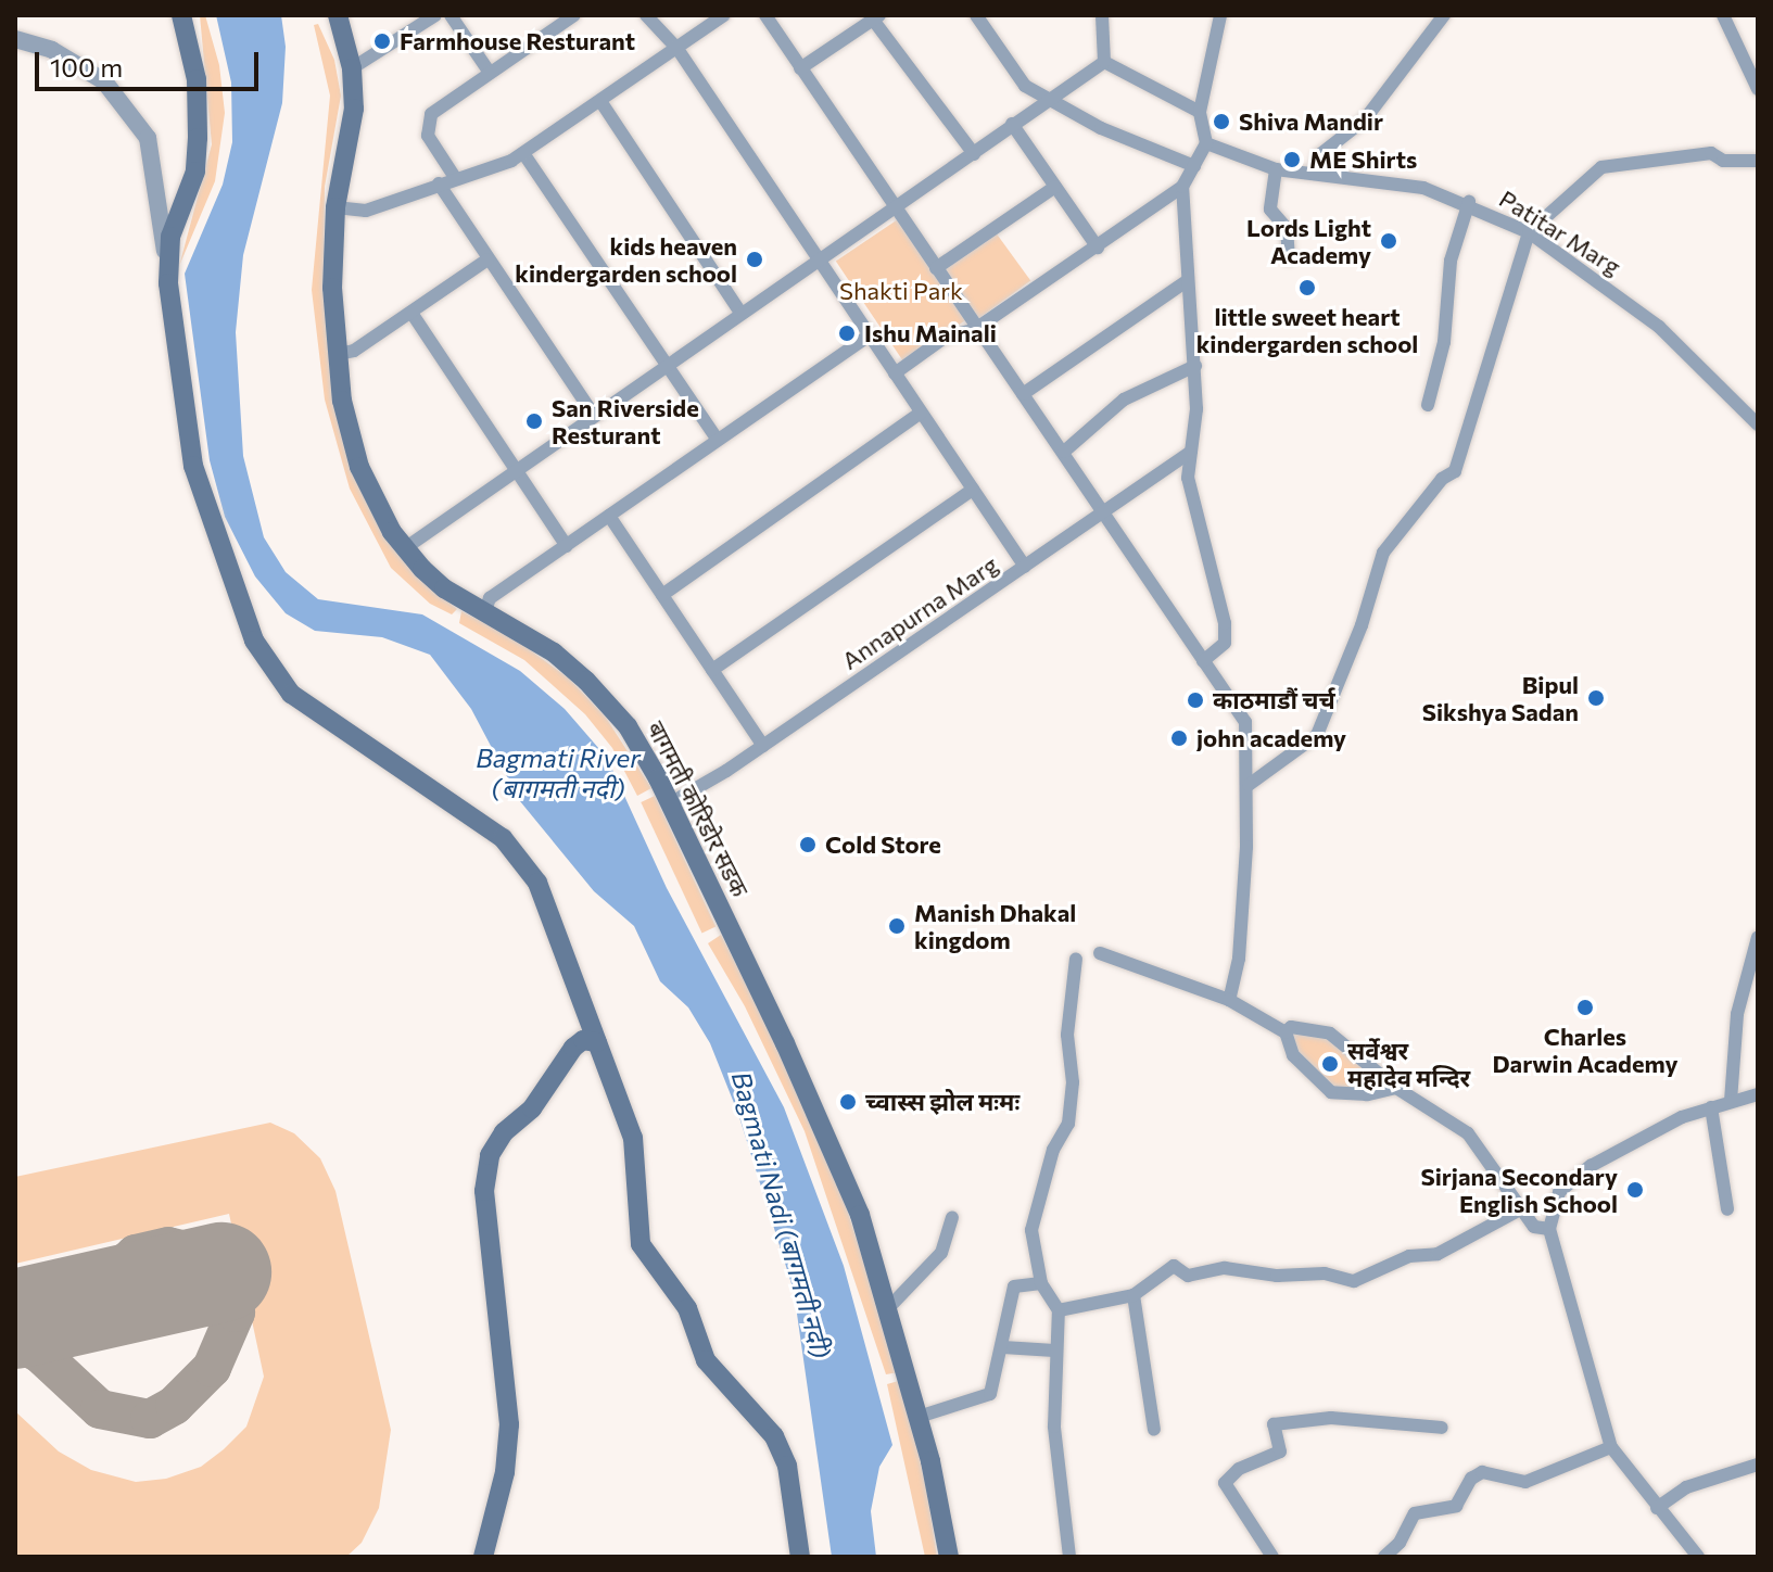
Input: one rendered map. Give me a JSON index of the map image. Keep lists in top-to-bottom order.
{
  "streets": {
    "main road": ["बागमती कोरिडोर सडक"],
    "street": ["Patitar Marg", "Annapurna Marg"]
  },
  "crossings": [
    ["Annapurna Marg", "बागमती कोरिडोर सडक"]
  ],
  "water": ["Bagmati River (बागमती नदी)", "Bagmati Nadi (बागमती नदी)"],
  "parks": ["Shakti Park"],
  "places": [
    "Farmhouse Resturant",
    "Shiva Mandir",
    "ME Shirts",
    "Lords Light Academy",
    "kids heaven kindergarden school",
    "little sweet heart kindergarden school",
    "Ishu Mainali",
    "San Riverside Resturant",
    "Bipul Sikshya Sadan",
    "काठमाडौं चर्च",
    "john academy",
    "Cold Store",
    "Manish Dhakal kingdom",
    "Charles Darwin Academy",
    "सर्वेश्वर महादेव मन्दिर",
    "च्वास्स झोल मःमः",
    "Sirjana Secondary English School"
  ],
  "scale_bar": "100 m"
}
